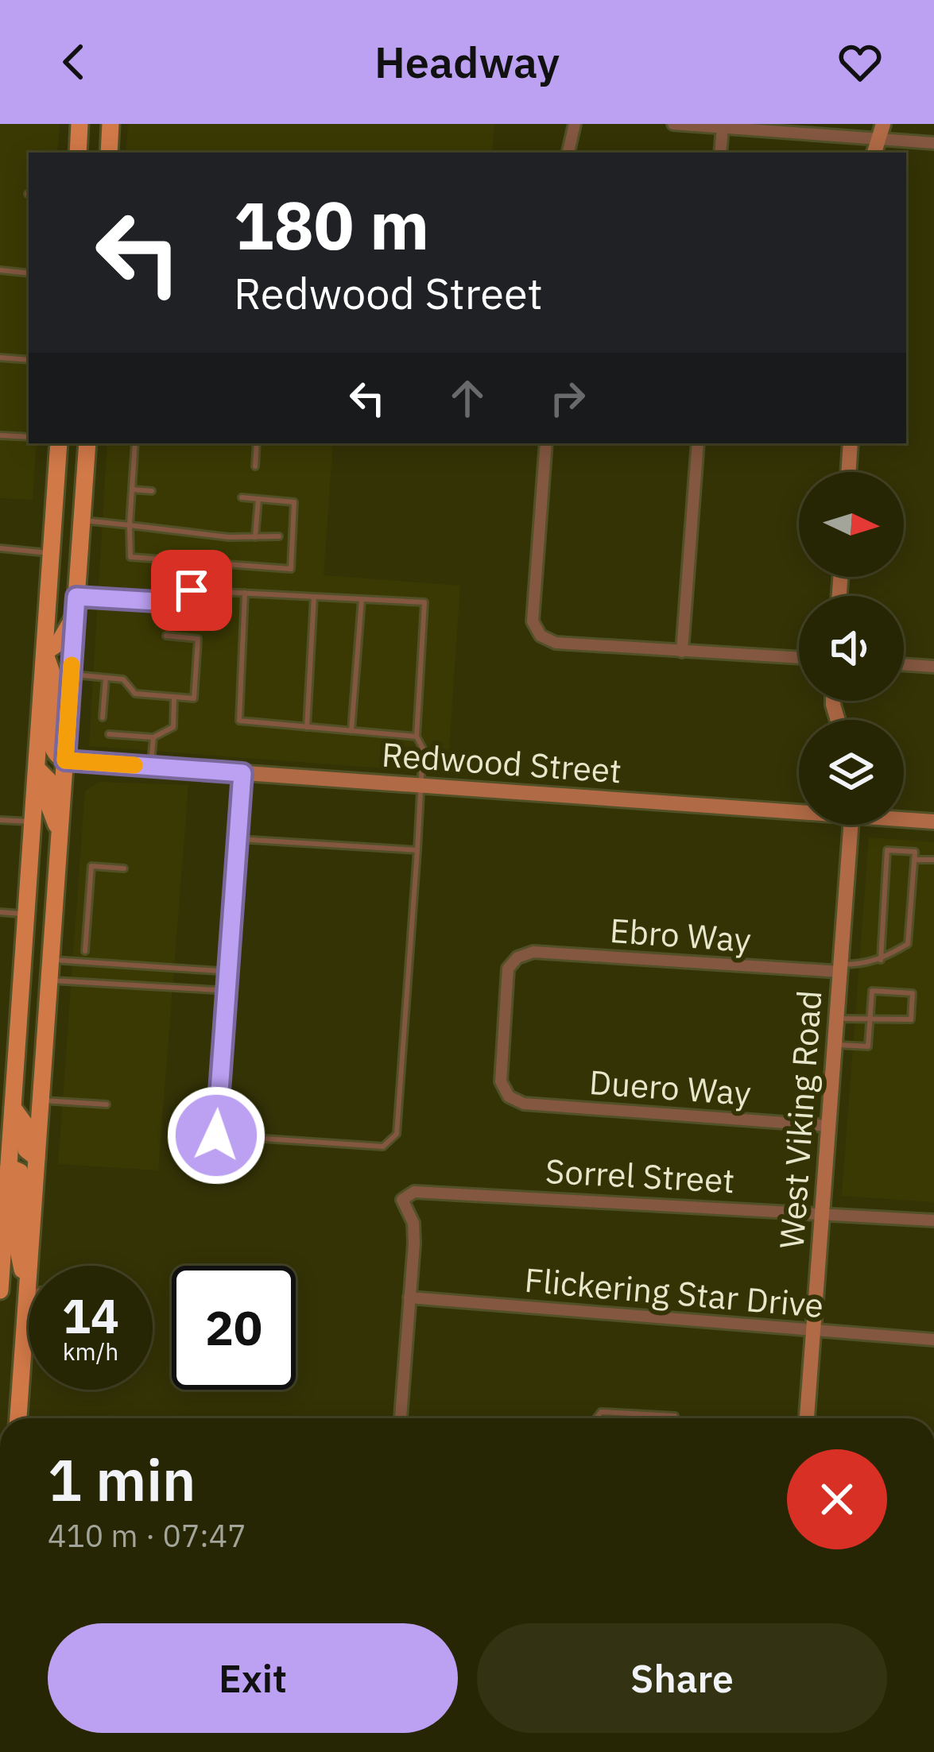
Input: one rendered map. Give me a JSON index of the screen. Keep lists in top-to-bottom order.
{
  "streets": {
    "street": [
      "Redwood Street",
      "Ebro Way",
      "Duero Way",
      "West Viking Road",
      "Sorrel Street",
      "Flickering Star Drive"
    ]
  },
  "crossings": [
    ["Ebro Way", "Duero Way"],
    ["Ebro Way", "West Viking Road"],
    ["Duero Way", "West Viking Road"],
    ["West Viking Road", "Sorrel Street"],
    ["West Viking Road", "Flickering Star Drive"],
    ["Sorrel Street", "Flickering Star Drive"]
  ],
  "north": "right",
  "page": {
    "header": "Headway",
    "turn": ["180 m", "Redwood Street"],
    "speed": "14 km/h",
    "limit": "20",
    "heading": ["1 min", "410 m · 07:47"],
    "buttons": ["Exit", "Share"]
  }
}
